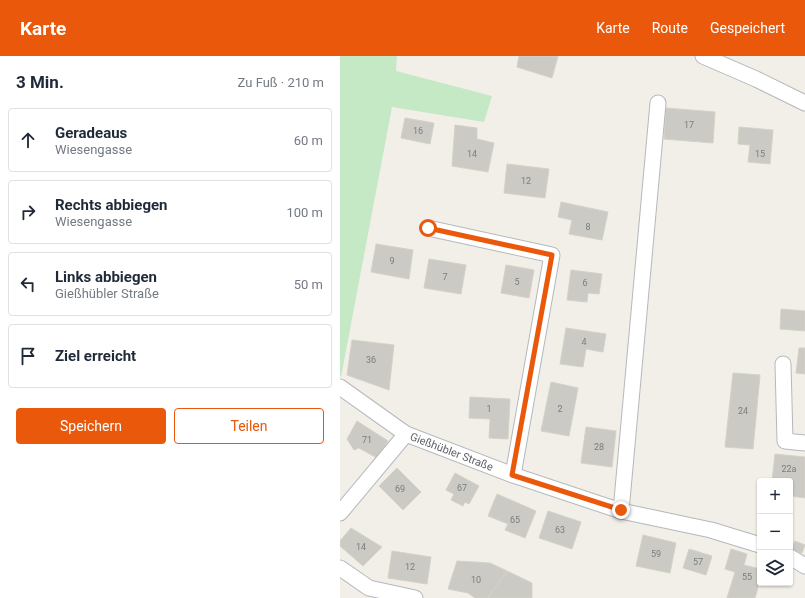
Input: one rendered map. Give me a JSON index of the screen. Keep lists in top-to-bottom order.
{
  "streets": {
    "street": ["Gießhübler Straße"]
  },
  "house_numbers": [
    "17",
    "16",
    "14",
    "15",
    "12",
    "8",
    "9",
    "7",
    "5",
    "6",
    "4",
    "36",
    "1",
    "2",
    "24",
    "71",
    "28",
    "22a",
    "67",
    "69",
    "65",
    "63",
    "14",
    "59",
    "57",
    "12",
    "55",
    "10"
  ],
  "page": {
    "header": "Karte",
    "nav": ["Karte", "Route", "Gespeichert"],
    "heading": ["3 Min.", "Zu Fuß · 210 m"],
    "list": [
      ["Geradeaus", "Wiesengasse", "60 m"],
      ["Rechts abbiegen", "Wiesengasse", "100 m"],
      ["Links abbiegen", "Gießhübler Straße", "50 m"],
      "Ziel erreicht"
    ],
    "buttons": ["Speichern", "Teilen"],
    "map_buttons": ["+", "−"]
  }
}
